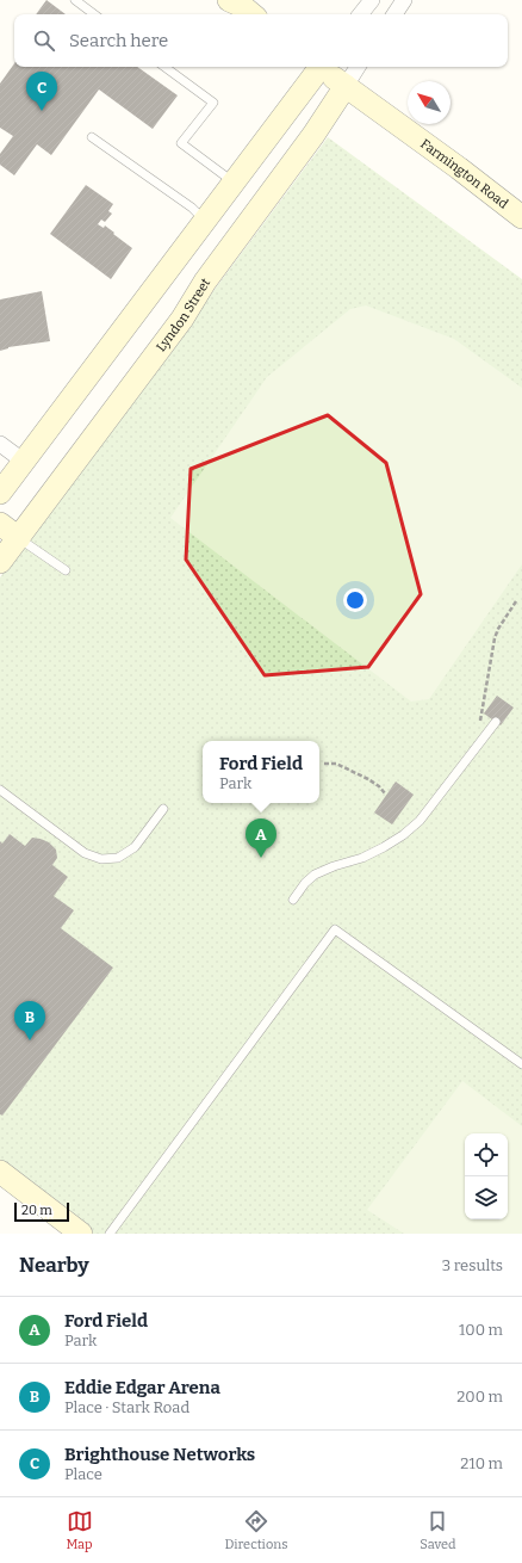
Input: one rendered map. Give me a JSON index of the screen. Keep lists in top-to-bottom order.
{
  "streets": {
    "street": ["Farmington Road", "Lyndon Street"]
  },
  "crossings": [
    ["Farmington Road", "Lyndon Street"]
  ],
  "scale_bar": "20 m",
  "north": "top left",
  "page": {
    "search": "Search here",
    "pins": ["C", "A", "B"],
    "popup": ["Ford Field", "Park"],
    "scale": "20 m",
    "heading": ["Nearby", "3 results"],
    "list": [
      {
        "mark": "A",
        "name": "Ford Field",
        "note": "Park",
        "value": "100 m"
      },
      {
        "mark": "B",
        "name": "Eddie Edgar Arena",
        "note": "Place · Stark Road",
        "value": "200 m"
      },
      {
        "mark": "C",
        "name": "Brighthouse Networks",
        "note": "Place",
        "value": "210 m"
      }
    ],
    "nav": ["Map", "Directions", "Saved"]
  }
}
